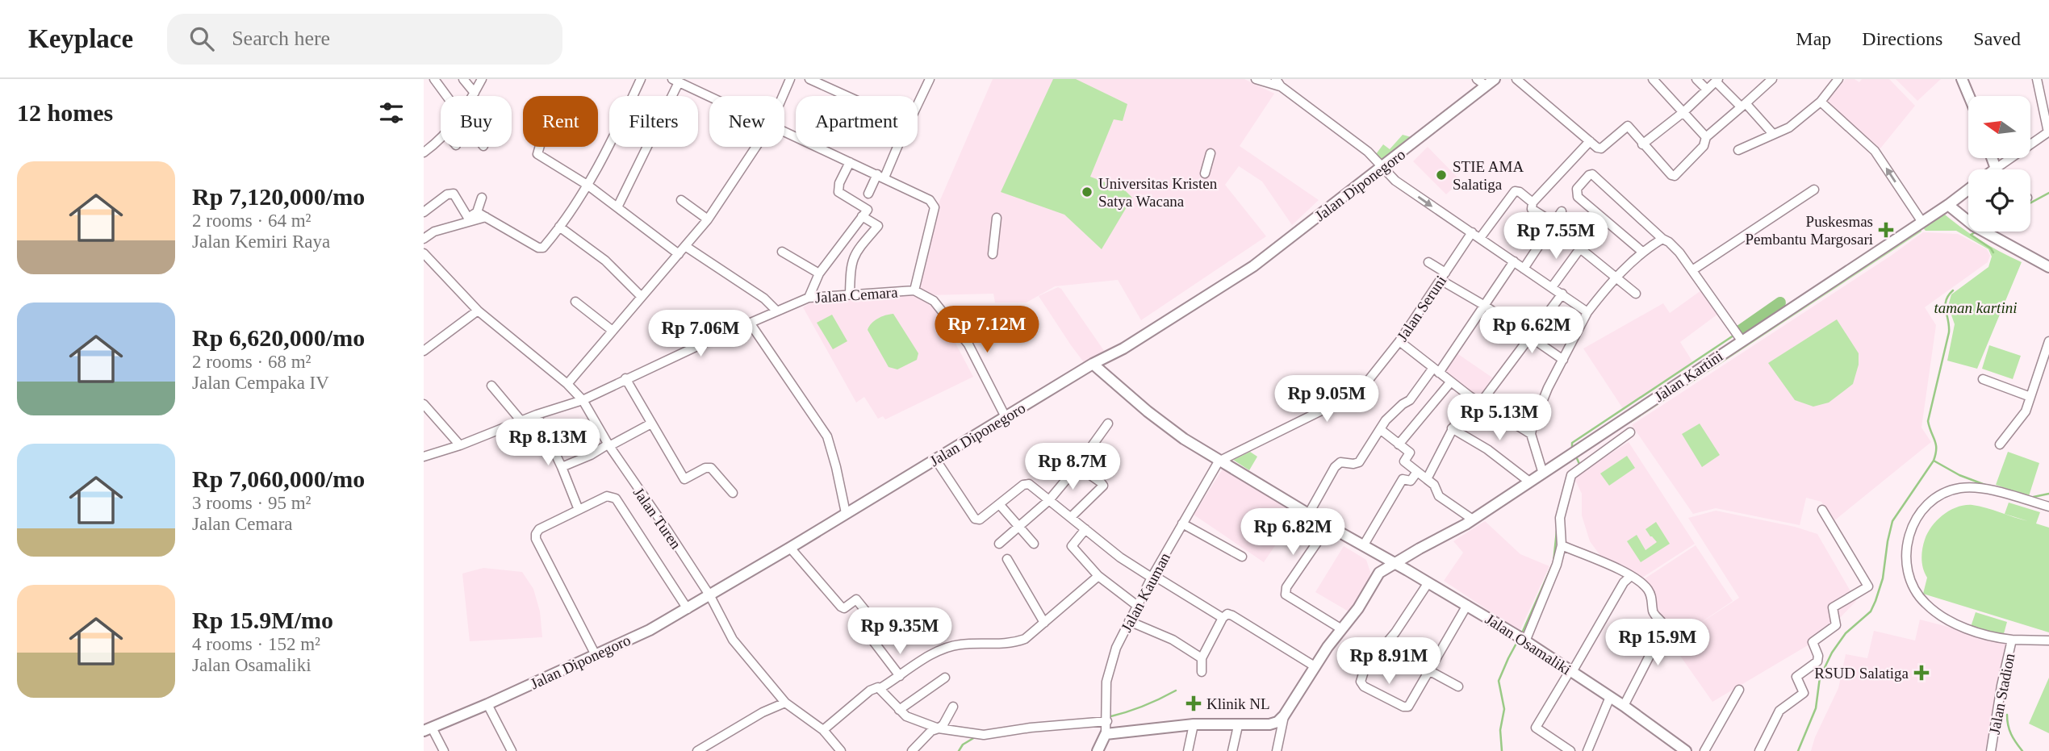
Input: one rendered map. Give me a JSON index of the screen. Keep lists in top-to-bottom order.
{
  "streets": {
    "main road": ["Jalan Diponegoro", "Jalan Kartini", "Jalan Osamaliki"],
    "street": [
      "Jalan Cemara",
      "Jalan Seruni",
      "Jalan Turen",
      "Jalan Kauman",
      "Jalan Stadion"
    ]
  },
  "crossings": [
    ["Jalan Diponegoro", "Jalan Turen"],
    ["Jalan Diponegoro", "Jalan Osamaliki"],
    ["Jalan Cemara", "Jalan Turen"],
    ["Jalan Seruni", "Jalan Kauman"],
    ["Jalan Seruni", "Jalan Osamaliki"],
    ["Jalan Kartini", "Jalan Osamaliki"],
    ["Jalan Kauman", "Jalan Osamaliki"]
  ],
  "parks": ["taman kartini"],
  "places": {
    "other": ["STIE AMA Salatiga", "Universitas Kristen Satya Wacana"],
    "health": ["Puskesmas Pembantu Margosari", "RSUD Salatiga", "Klinik NL"]
  },
  "north": "left",
  "page": {
    "header": "Keyplace",
    "search": "Search here",
    "nav": ["Map", "Directions", "Saved"],
    "heading": "12 homes",
    "chip": [
      "Buy",
      "Rent",
      "Filters",
      "New",
      "Apartment"
    ],
    "list": [
      {
        "name": "Rp 7,120,000/mo",
        "note": "2 rooms · 64 m² · Jalan Kemiri Raya"
      },
      {
        "name": "Rp 6,620,000/mo",
        "note": "2 rooms · 68 m² · Jalan Cempaka IV"
      },
      {
        "name": "Rp 7,060,000/mo",
        "note": "3 rooms · 95 m² · Jalan Cemara"
      },
      {
        "name": "Rp 15.9M/mo",
        "note": "4 rooms · 152 m² · Jalan Osamaliki"
      }
    ],
    "price": [
      "Rp 7.55M",
      "Rp 7.12M",
      "Rp 6.62M",
      "Rp 7.06M",
      "Rp 9.05M",
      "Rp 5.13M",
      "Rp 8.13M",
      "Rp 8.7M",
      "Rp 6.82M",
      "Rp 9.35M",
      "Rp 15.9M",
      "Rp 8.91M"
    ]
  }
}
